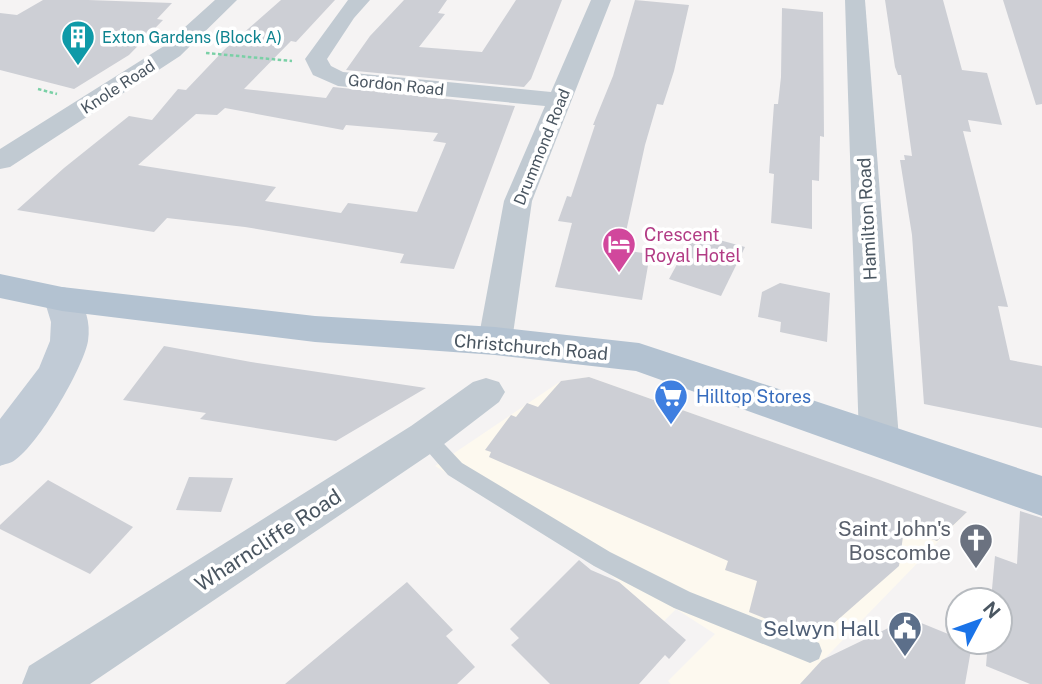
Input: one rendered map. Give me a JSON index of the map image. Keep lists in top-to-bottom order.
{
  "streets": {
    "main road": ["Christchurch Road"],
    "street": [
      "Gordon Road",
      "Knole Road",
      "Drummond Road",
      "Hamilton Road",
      "Wharncliffe Road"
    ]
  },
  "crossings": [
    ["Gordon Road", "Drummond Road"],
    ["Drummond Road", "Christchurch Road"],
    ["Hamilton Road", "Christchurch Road"]
  ],
  "places": {
    "building": ["Exton Gardens (Block A)"],
    "hotel": ["Crescent Royal Hotel"],
    "supermarket": ["Hilltop Stores"],
    "church": ["Saint John's Boscombe"],
    "public building": ["Selwyn Hall"]
  },
  "north": "top right"
}
